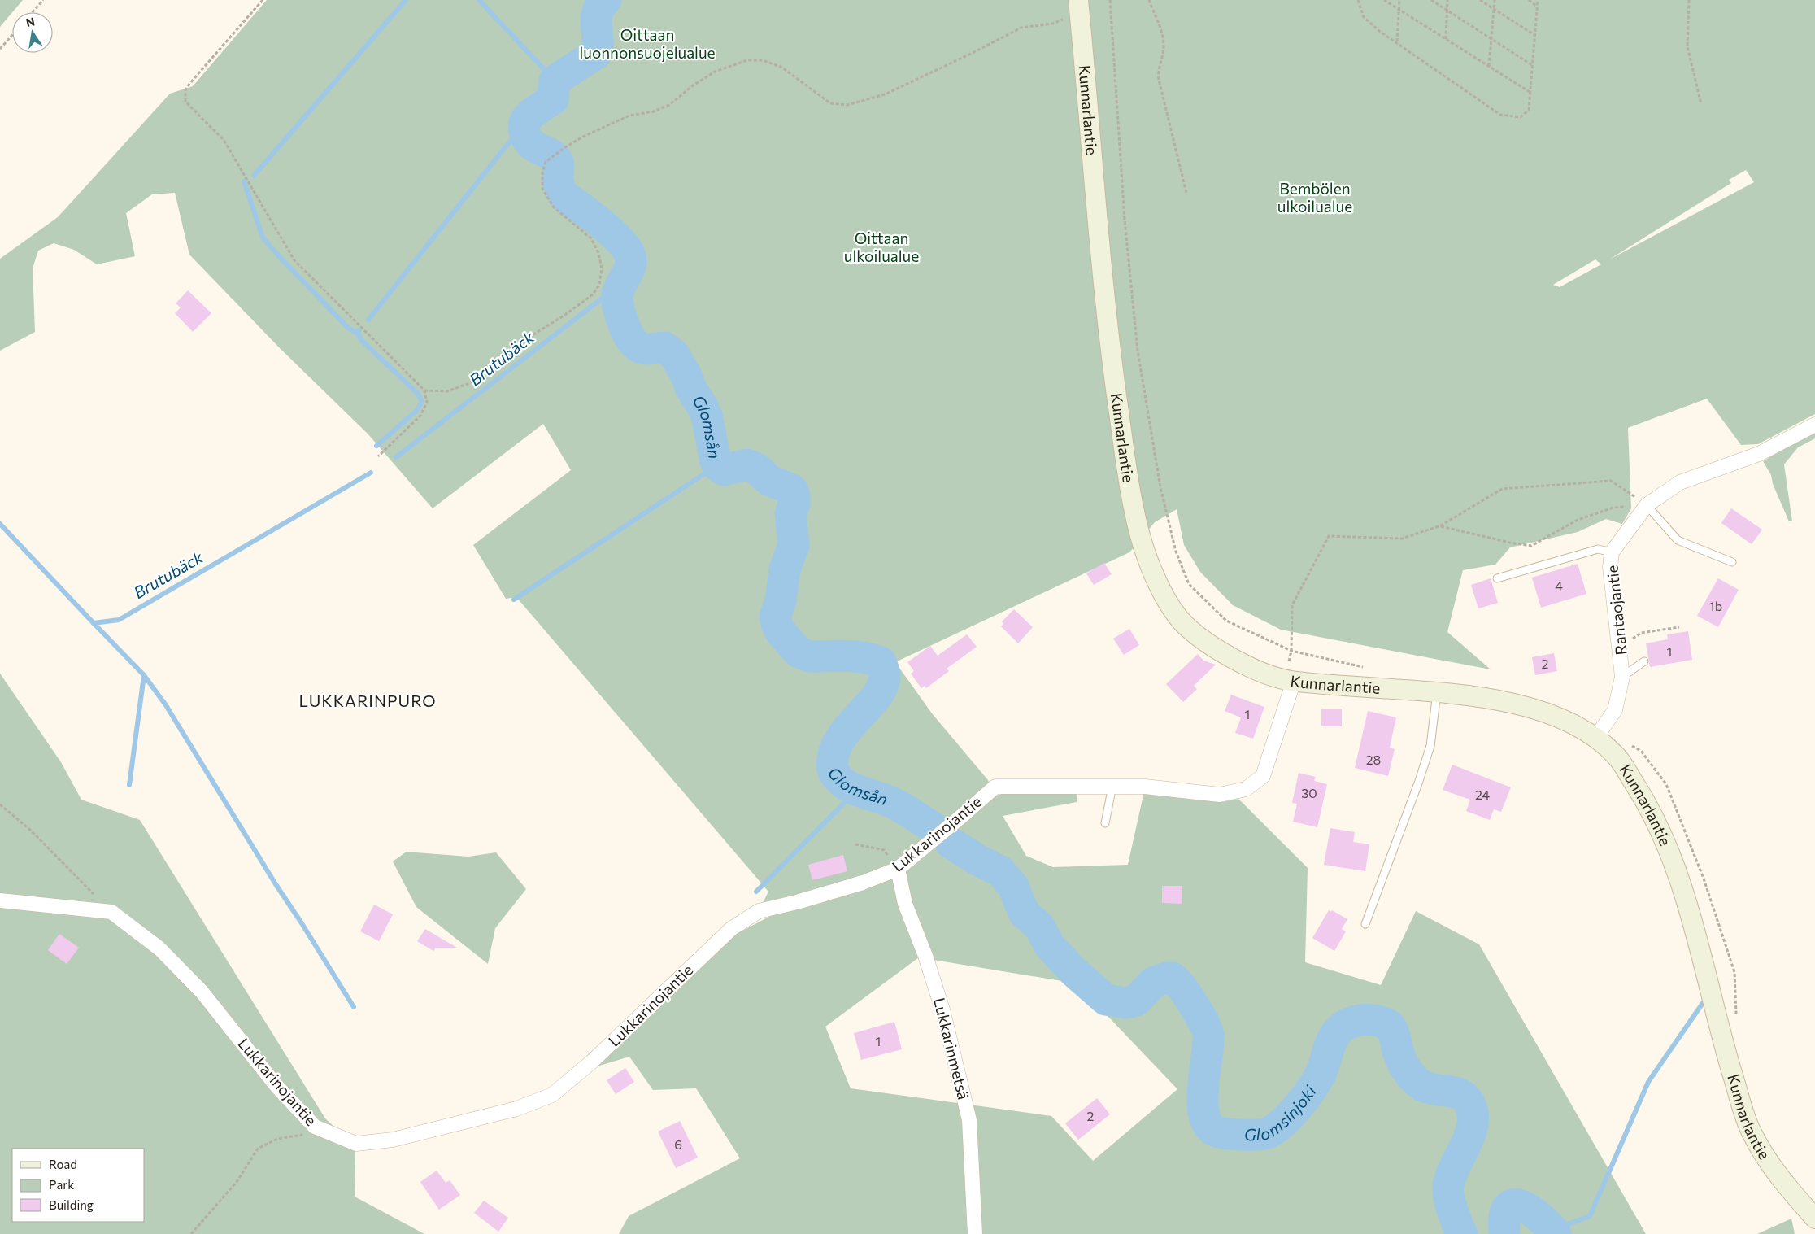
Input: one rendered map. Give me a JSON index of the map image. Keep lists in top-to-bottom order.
{
  "streets": {
    "main road": ["Kunnarlantie"],
    "street": ["Rantaojantie", "Lukkarinojantie", "Lukkarinmetsä"]
  },
  "crossings": [
    ["Kunnarlantie", "Rantaojantie"],
    ["Kunnarlantie", "Lukkarinojantie"],
    ["Lukkarinojantie", "Lukkarinmetsä"]
  ],
  "districts": ["LUKKARINPURO"],
  "water": ["Brutubäck", "Glomsån", "Glomsinjoki"],
  "parks": ["Oittaan luonnonsuojelualue", "Bembölen ulkoilualue", "Oittaan ulkoilualue"],
  "house_numbers": [
    "4",
    "1b",
    "1",
    "2",
    "1",
    "28",
    "30",
    "24",
    "1",
    "2",
    "6"
  ],
  "legend": ["Road", "Park", "Building"],
  "north": "top"
}
